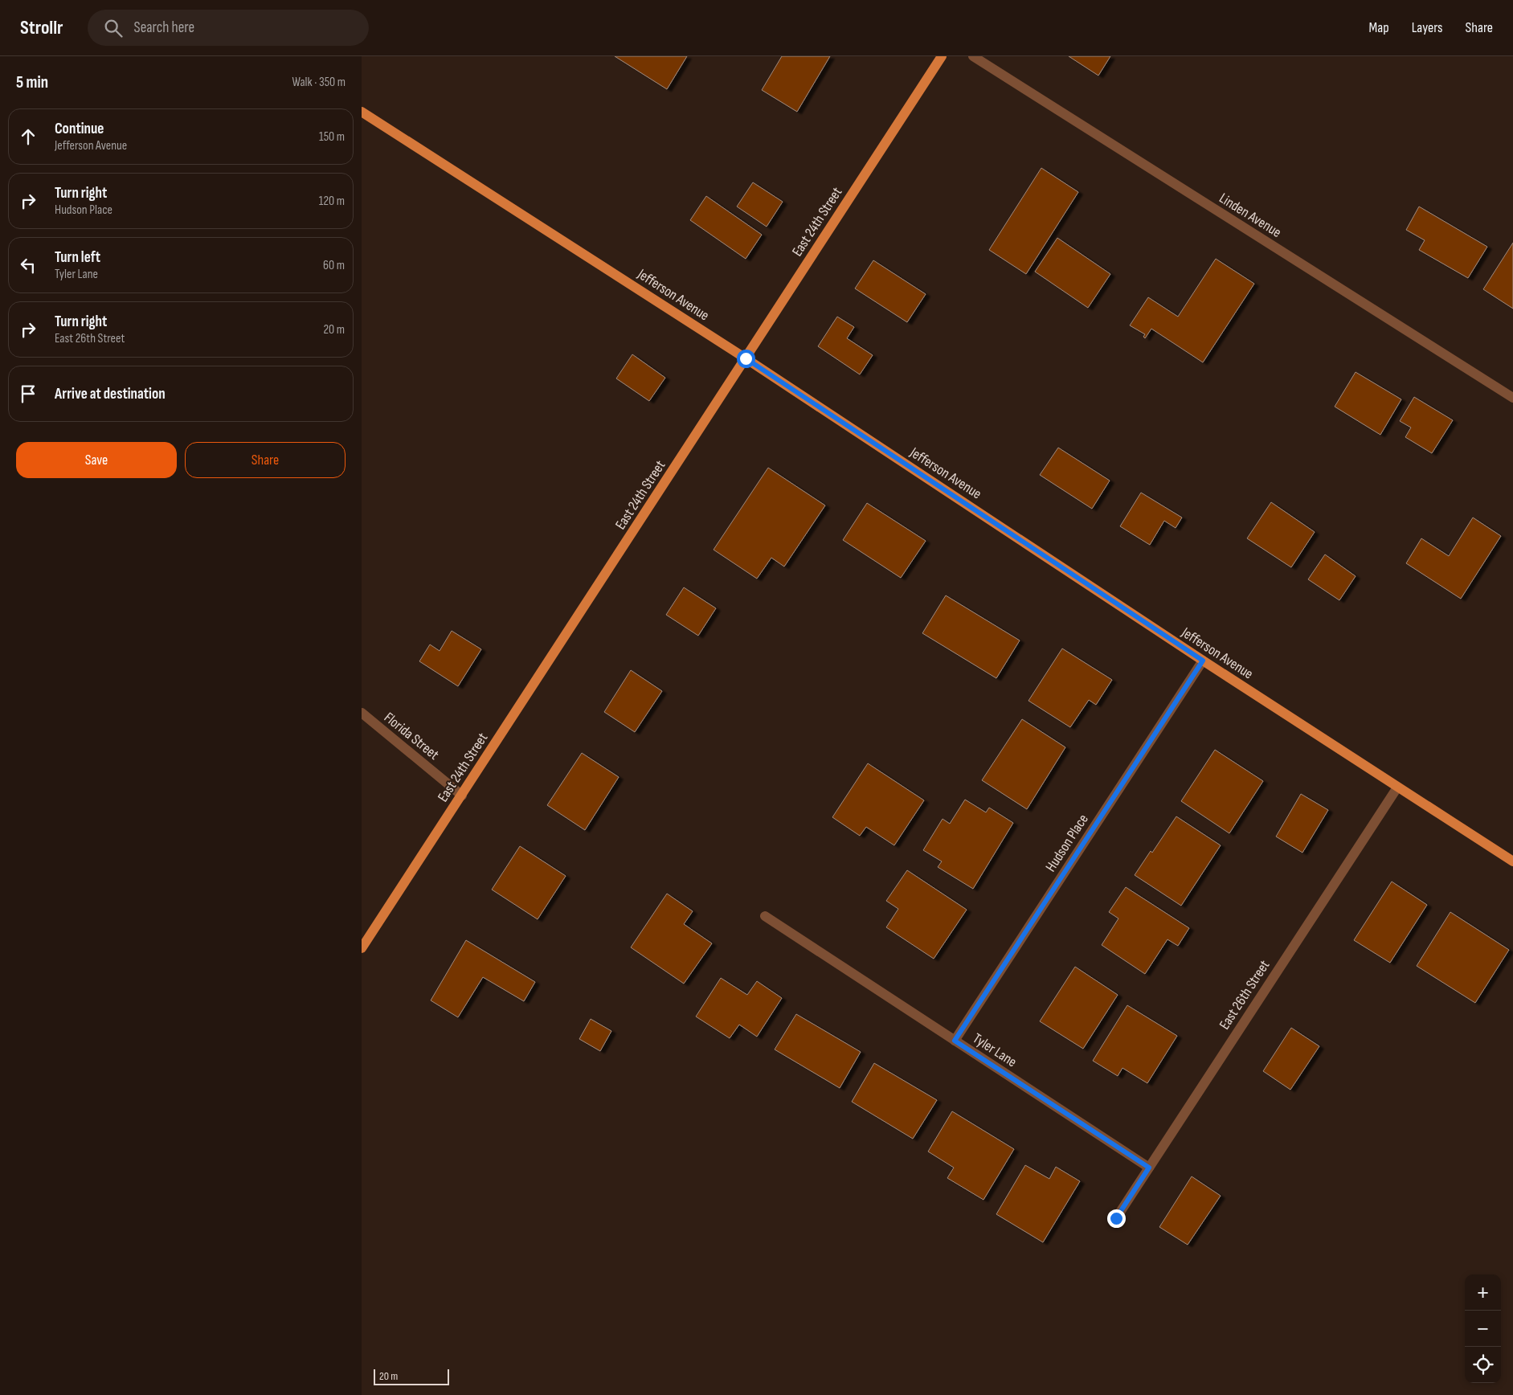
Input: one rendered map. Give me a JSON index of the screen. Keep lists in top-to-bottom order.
{
  "streets": {
    "main road": ["East 24th Street", "Jefferson Avenue"],
    "street": [
      "Linden Avenue",
      "Florida Street",
      "Hudson Place",
      "East 26th Street",
      "Tyler Lane"
    ]
  },
  "crossings": [
    ["East 24th Street", "Jefferson Avenue"],
    ["East 24th Street", "Florida Street"],
    ["Jefferson Avenue", "Hudson Place"],
    ["Jefferson Avenue", "East 26th Street"],
    ["Hudson Place", "Tyler Lane"],
    ["East 26th Street", "Tyler Lane"]
  ],
  "scale_bar": "20 m",
  "page": {
    "header": "Strollr",
    "search": "Search here",
    "nav": ["Map", "Layers", "Share"],
    "heading": ["5 min", "Walk · 350 m"],
    "list": [
      ["Continue", "Jefferson Avenue", "150 m"],
      ["Turn right", "Hudson Place", "120 m"],
      ["Turn left", "Tyler Lane", "60 m"],
      ["Turn right", "East 26th Street", "20 m"],
      "Arrive at destination"
    ],
    "buttons": ["Save", "Share"],
    "map_buttons": ["+", "−"],
    "scale": "20 m"
  }
}
